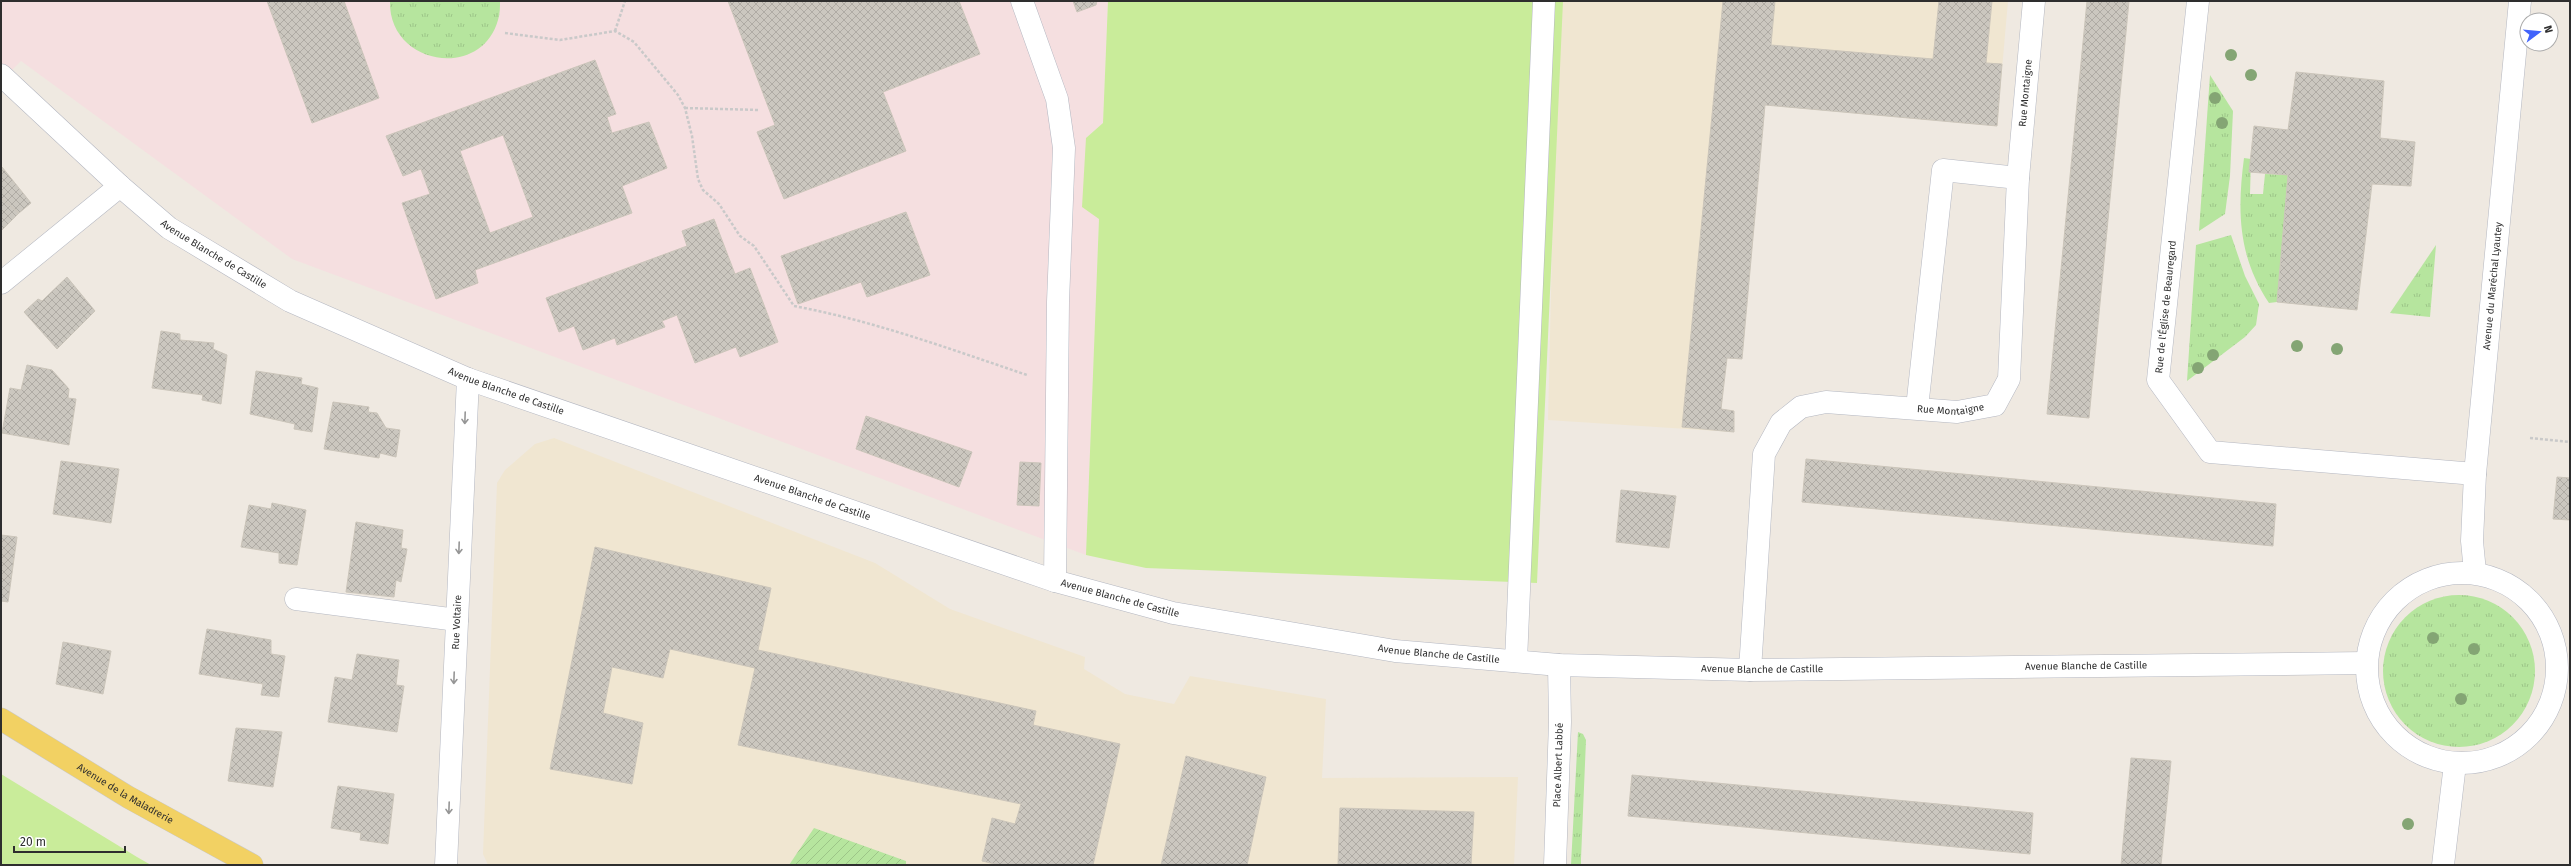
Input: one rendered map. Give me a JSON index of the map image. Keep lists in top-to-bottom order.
{
  "streets": {
    "main road": ["Avenue de la Maladrerie"],
    "street": [
      "Rue Montaigne",
      "Avenue Blanche de Castille",
      "Avenue du Maréchal Lyautey",
      "Rue de l'Église de Beauregard",
      "Rue Voltaire",
      "Place Albert Labbé"
    ]
  },
  "crossings": [
    ["Rue Montaigne", "Avenue Blanche de Castille"],
    ["Avenue Blanche de Castille", "Rue Voltaire"],
    ["Avenue Blanche de Castille", "Place Albert Labbé"],
    ["Avenue du Maréchal Lyautey", "Rue de l'Église de Beauregard"]
  ],
  "one_way": ["Rue Voltaire"],
  "scale_bar": "20 m",
  "north": "right"
}
